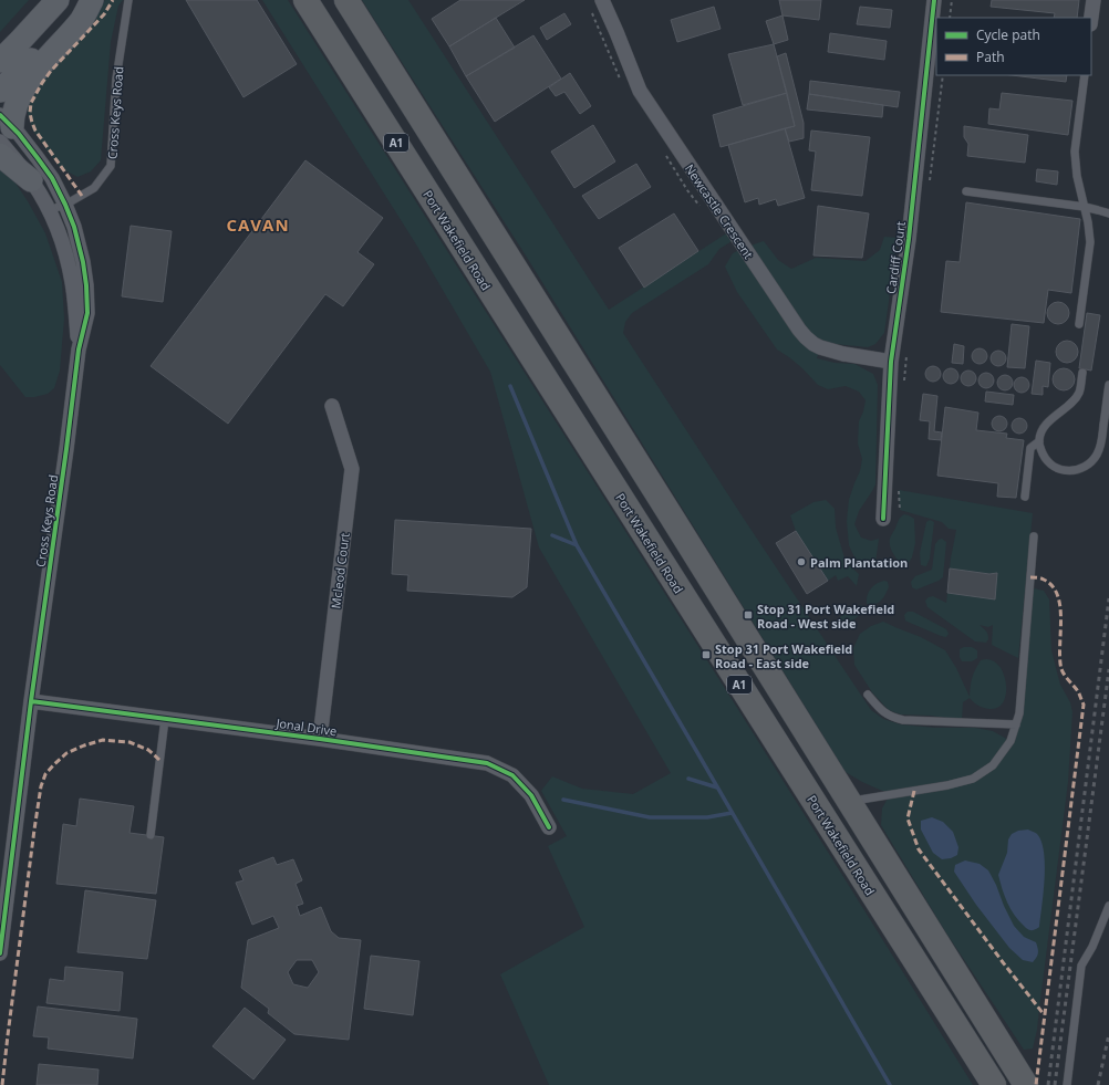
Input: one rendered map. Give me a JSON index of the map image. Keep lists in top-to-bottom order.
{
  "streets": {
    "highway": ["A1", "Port Wakefield Road"],
    "street": [
      "Cross Keys Road",
      "Newcastle Crescent",
      "Cardiff Court",
      "Mcleod Court",
      "Jonal Drive"
    ]
  },
  "crossings": [
    ["Cross Keys Road", "Jonal Drive"],
    ["Newcastle Crescent", "Cardiff Court"],
    ["Mcleod Court", "Jonal Drive"]
  ],
  "districts": ["CAVAN"],
  "places": {
    "other": ["Palm Plantation"],
    "transit": ["Stop 31 Port Wakefield Road - West side", "Stop 31 Port Wakefield Road - East side"]
  },
  "legend": ["Cycle path", "Path"]
}
